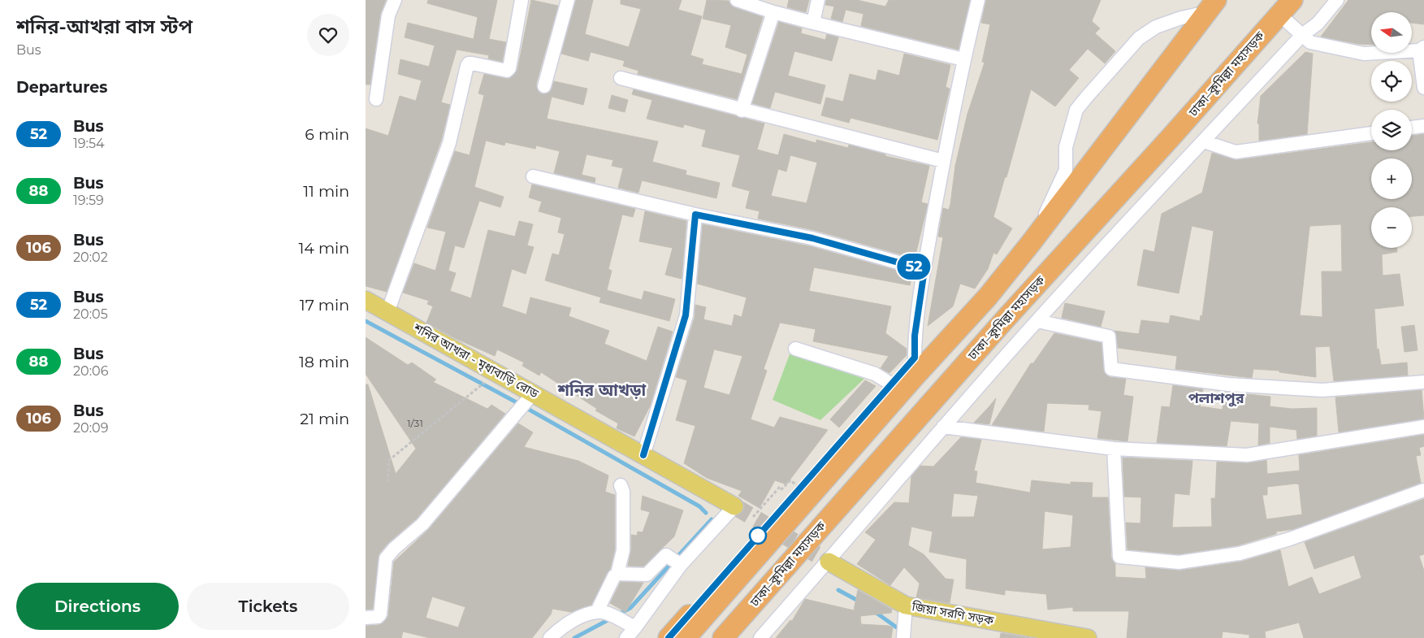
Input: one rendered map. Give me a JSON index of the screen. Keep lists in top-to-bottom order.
{
  "streets": {
    "highway": ["ঢাকা–কুমিল্লা মহাসড়ক"],
    "main road": ["শনির আখরা - মৃধাবাড়ি রোড", "জিয়া সরণি সড়ক"]
  },
  "districts": ["শনির আখড়া", "পলাশপুর"],
  "lines": ["bus line 52"],
  "house_numbers": ["1/31"],
  "north": "left",
  "page": {
    "heading": [
      ["শনির-আখরা বাস স্টপ", "Bus"],
      "Departures"
    ],
    "on_map": "52",
    "map_buttons": ["+", "−"],
    "list": [
      {
        "mark": "52",
        "name": "Bus",
        "note": "19:54",
        "value": "6 min"
      },
      {
        "mark": "88",
        "name": "Bus",
        "note": "19:59",
        "value": "11 min"
      },
      {
        "mark": "106",
        "name": "Bus",
        "note": "20:02",
        "value": "14 min"
      },
      {
        "mark": "52",
        "name": "Bus",
        "note": "20:05",
        "value": "17 min"
      },
      {
        "mark": "88",
        "name": "Bus",
        "note": "20:06",
        "value": "18 min"
      },
      {
        "mark": "106",
        "name": "Bus",
        "note": "20:09",
        "value": "21 min"
      }
    ],
    "buttons": ["Directions", "Tickets"]
  }
}
